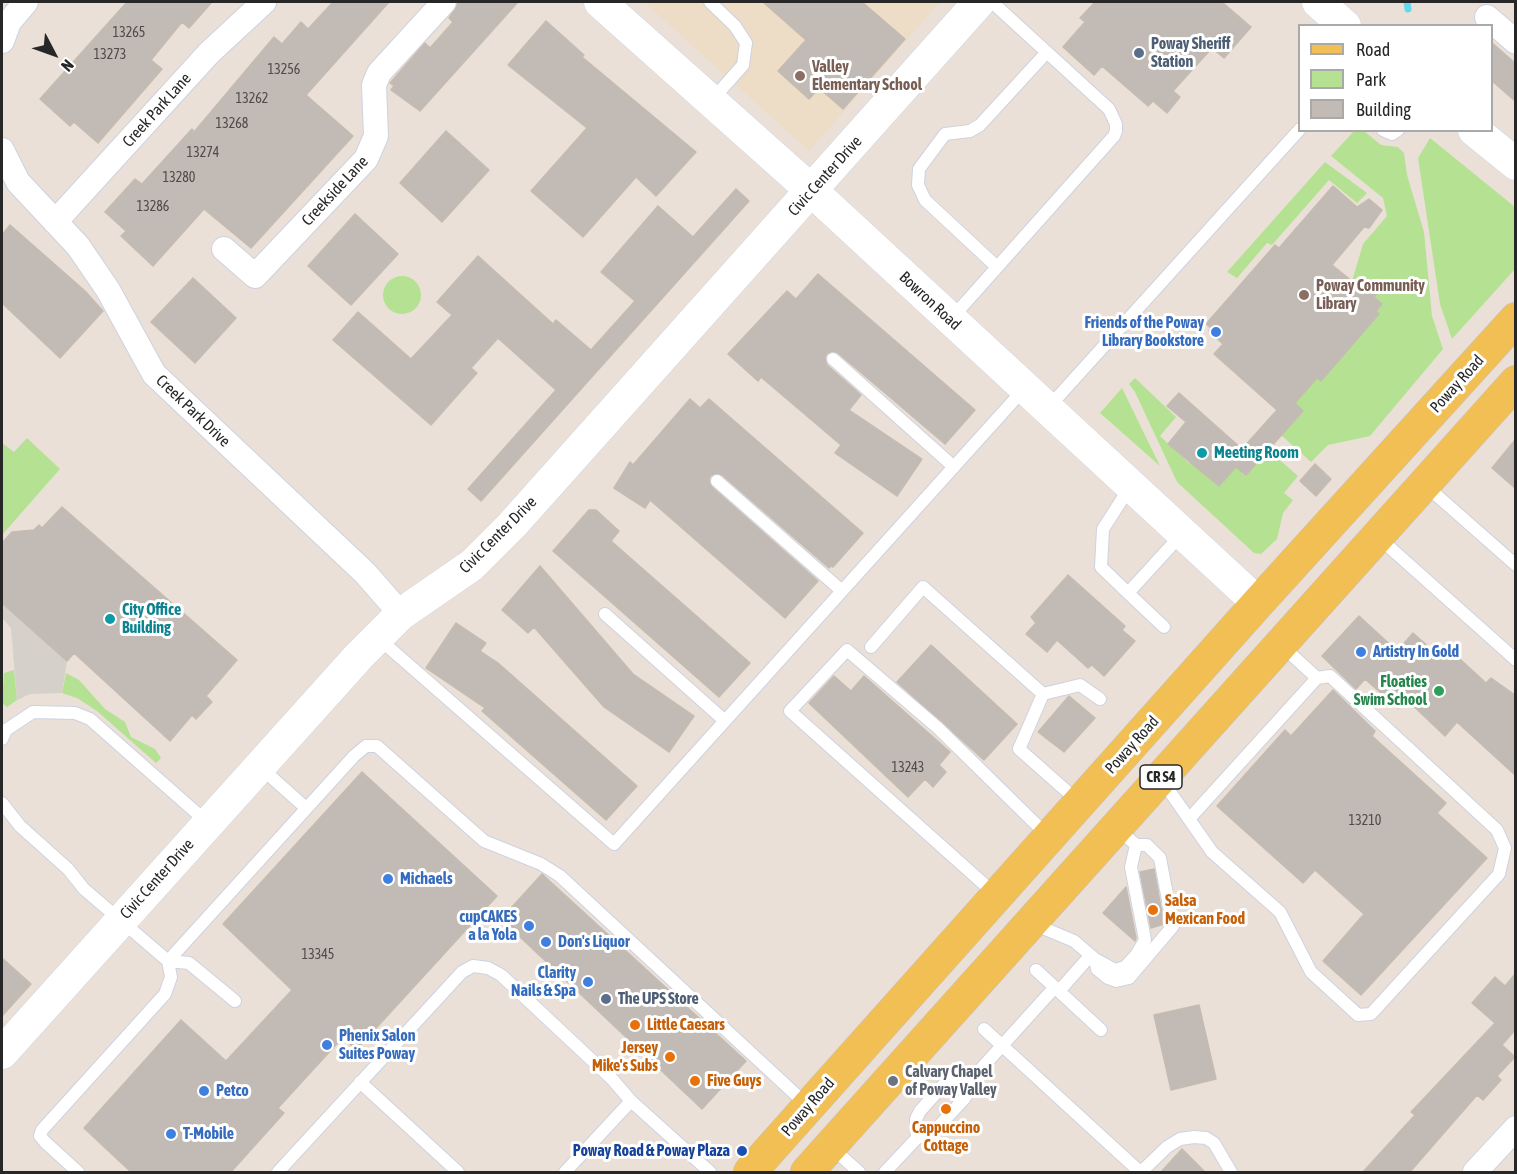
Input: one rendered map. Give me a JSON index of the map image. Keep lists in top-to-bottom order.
{
  "streets": {
    "main road": ["Poway Road", "CR S4"],
    "street": [
      "Creek Park Lane",
      "Civic Center Drive",
      "Creekside Lane",
      "Bowron Road",
      "Creek Park Drive"
    ]
  },
  "crossings": [
    ["Creek Park Lane", "Creek Park Drive"],
    ["Civic Center Drive", "Bowron Road"],
    ["Civic Center Drive", "Creek Park Drive"],
    ["Bowron Road", "Poway Road"]
  ],
  "places": [
    "Poway Sheriff Station",
    "Valley Elementary School",
    "Poway Community Library",
    "Friends of the Poway Library Bookstore",
    "Meeting Room",
    "City Office Building",
    "Artistry In Gold",
    "Floaties Swim School",
    "Michaels",
    "Salsa Mexican Food",
    "cupCAKES a la Yola",
    "Don's Liquor",
    "Clarity Nails & Spa",
    "The UPS Store",
    "Little Caesars",
    "Phenix Salon Suites Poway",
    "Jersey Mike's Subs",
    "Five Guys",
    "Calvary Chapel of Poway Valley",
    "Petco",
    "Cappuccino Cottage",
    "T-Mobile",
    "Poway Road & Poway Plaza"
  ],
  "house_numbers": [
    "13265",
    "13273",
    "13256",
    "13262",
    "13268",
    "13274",
    "13280",
    "13286",
    "13243",
    "13210",
    "13345"
  ],
  "legend": ["Road", "Park", "Building"],
  "north": "bottom right"
}
